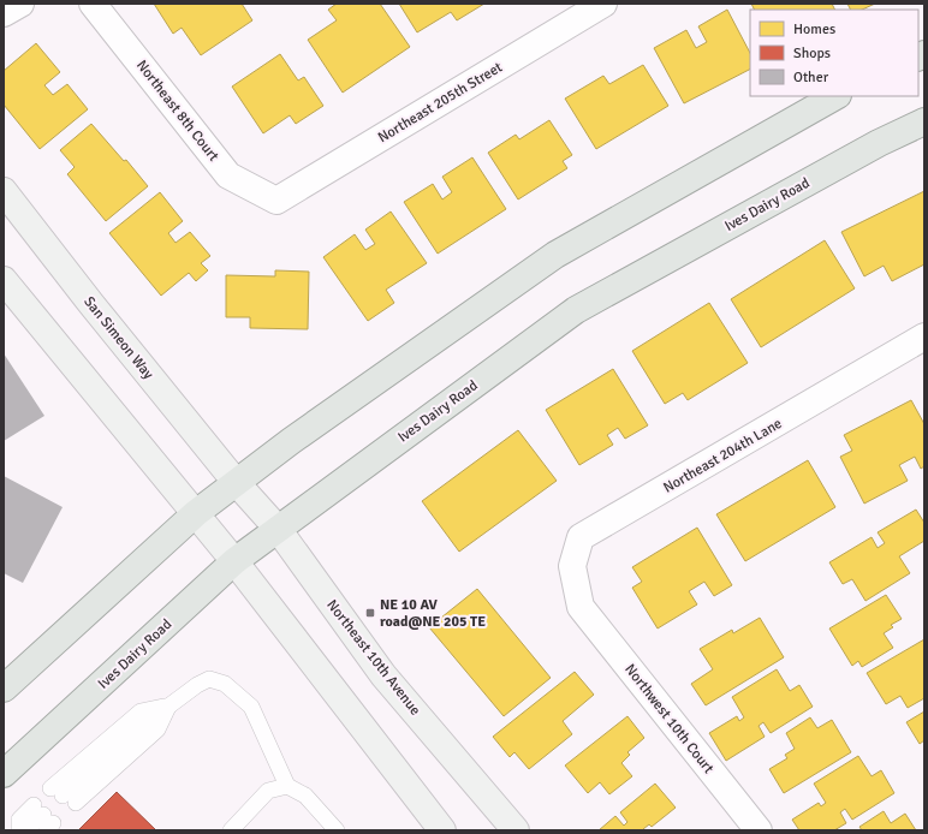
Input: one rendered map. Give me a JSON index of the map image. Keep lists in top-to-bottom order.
{
  "streets": {
    "main road": ["Ives Dairy Road"],
    "street": [
      "Northeast 205th Street",
      "Northeast 8th Court",
      "San Simeon Way",
      "Northeast 204th Lane",
      "Northeast 10th Avenue",
      "Northwest 10th Court"
    ]
  },
  "crossings": [
    ["Northeast 205th Street", "Northeast 8th Court"],
    ["Ives Dairy Road", "Northeast 10th Avenue"],
    ["San Simeon Way", "Northeast 10th Avenue"],
    ["Northeast 204th Lane", "Northwest 10th Court"]
  ],
  "places": {
    "transit": ["NE 10 AV road@NE 205 TE"]
  },
  "legend": ["Homes", "Shops", "Other"]
}
